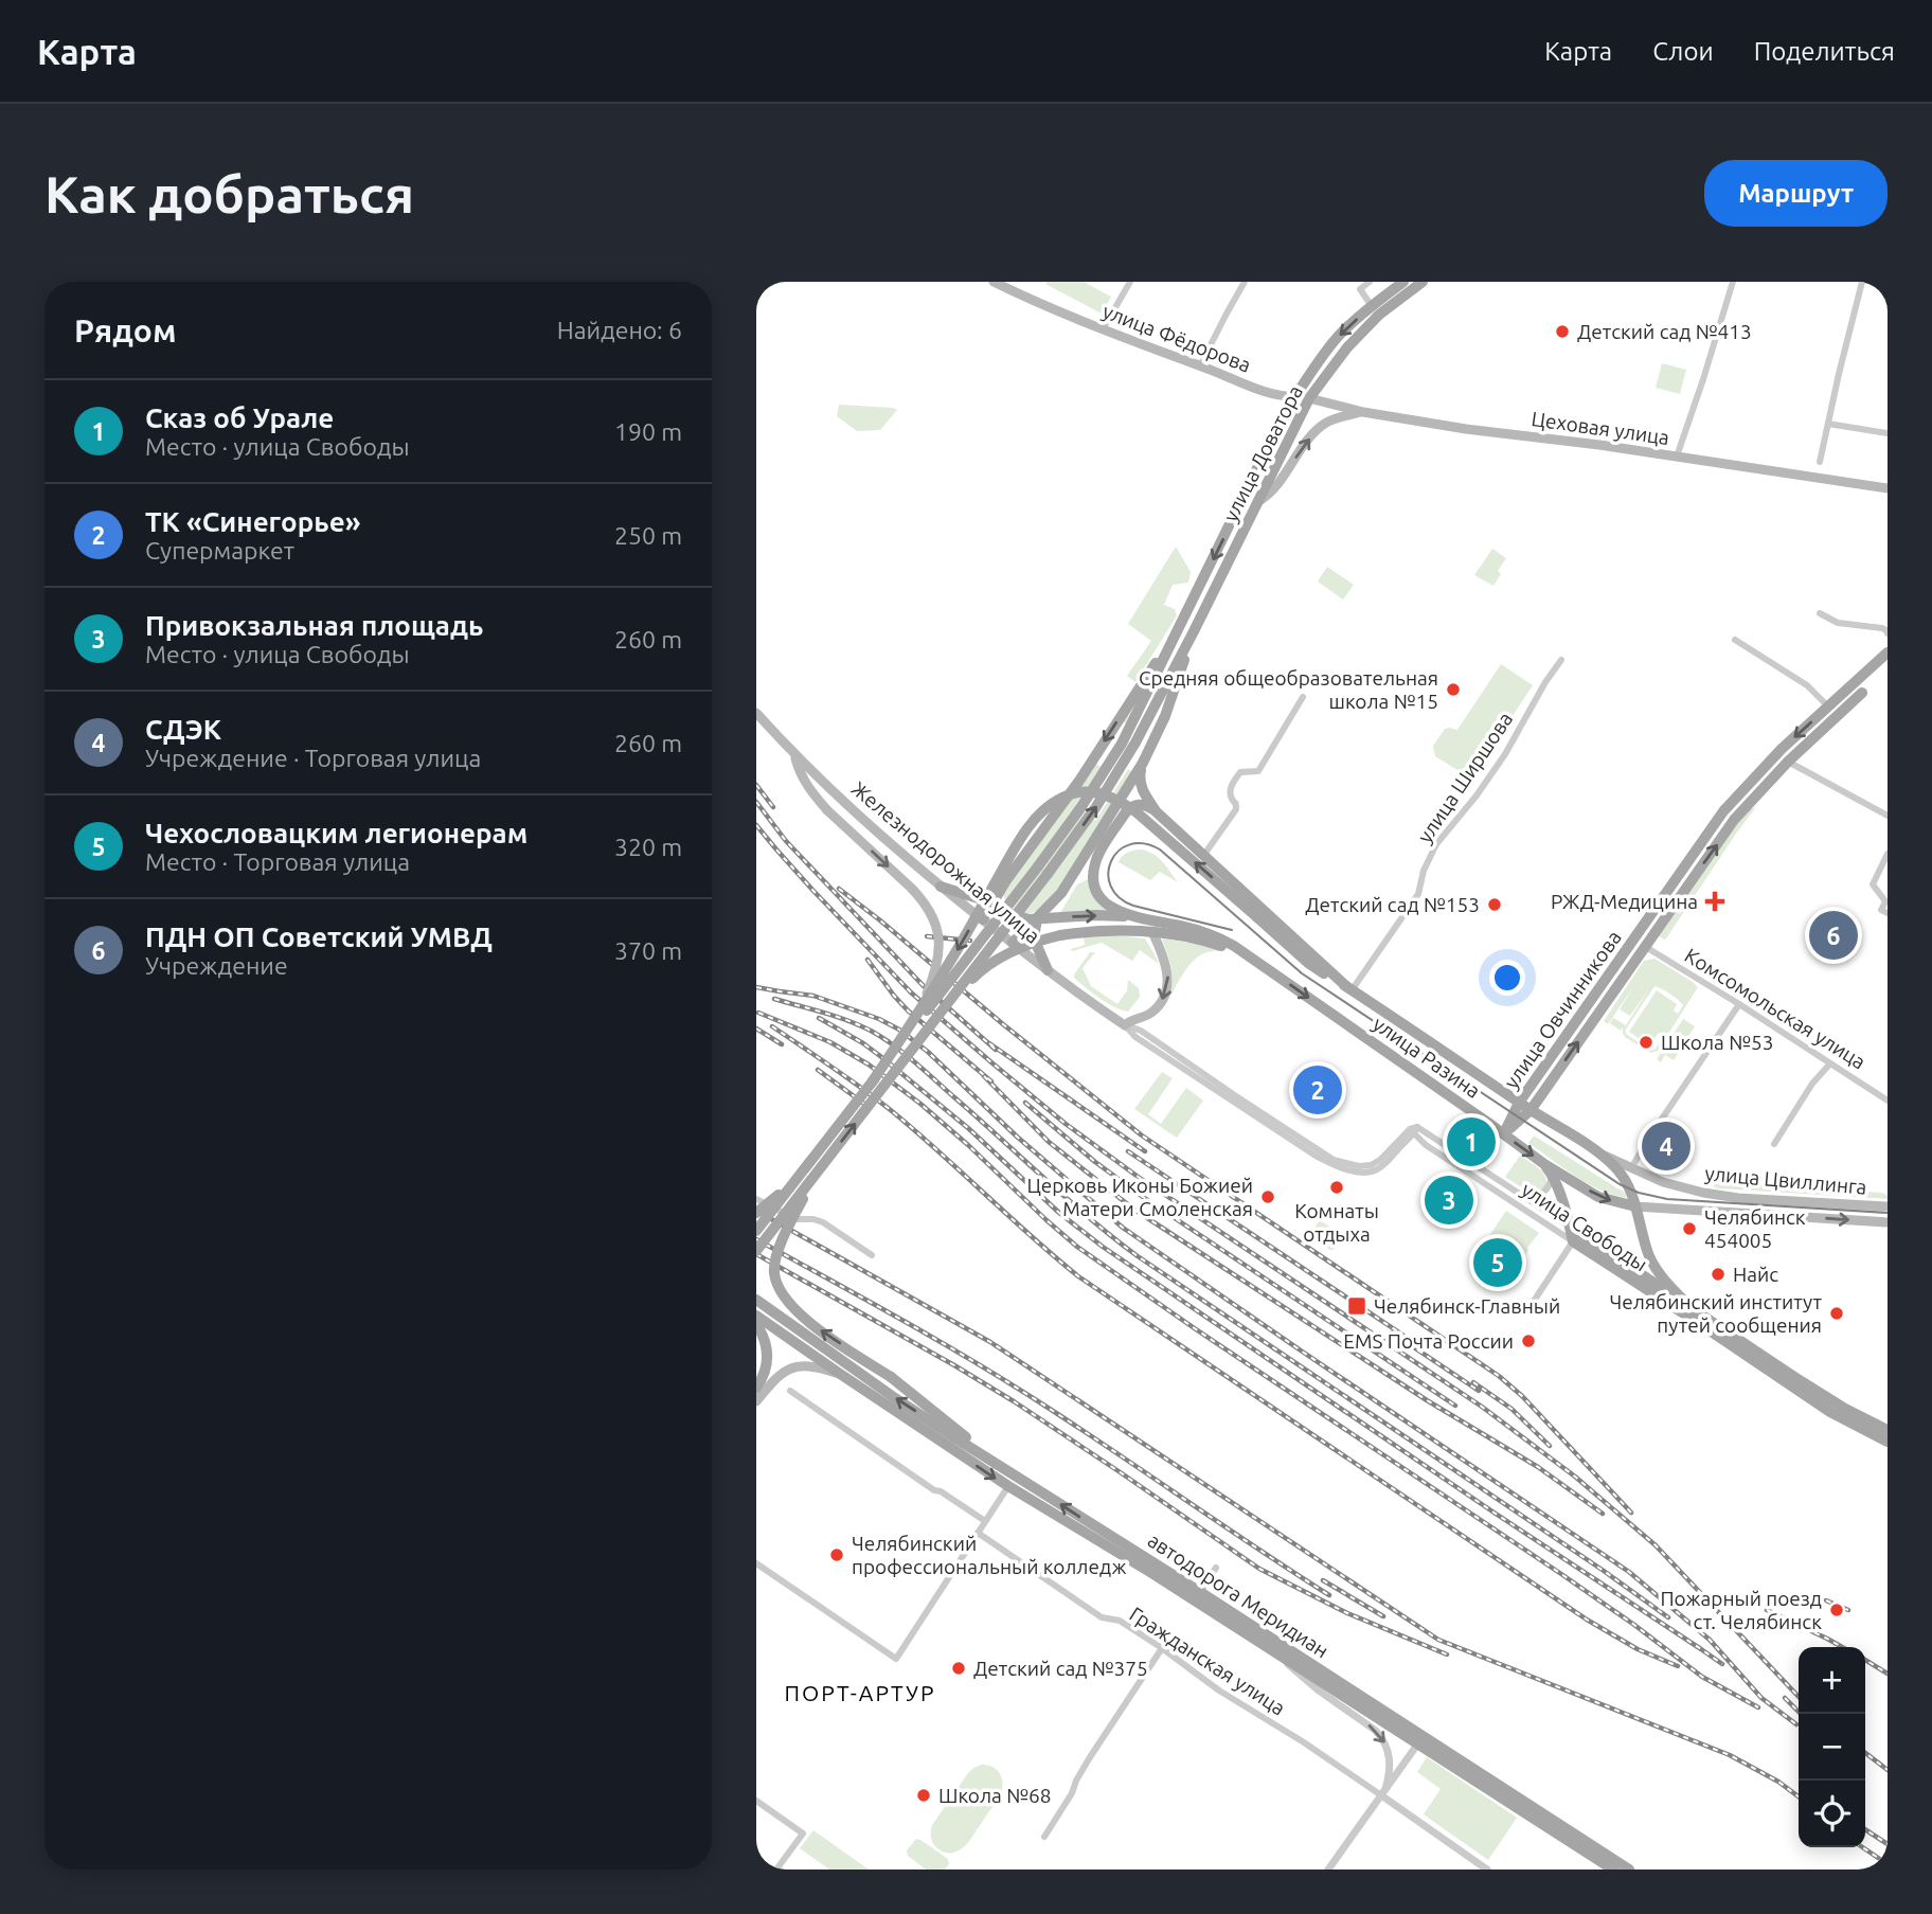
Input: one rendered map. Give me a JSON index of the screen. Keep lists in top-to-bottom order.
{
  "streets": {
    "main road": [
      "улица Фёдорова",
      "Цеховая улица",
      "улица Доватора",
      "Железнодорожная улица",
      "улица Овчинникова",
      "улица Разина",
      "улица Цвиллинга",
      "улица Свободы",
      "автодорога Меридиан"
    ],
    "street": ["улица Ширшова", "Комсомольская улица", "Гражданская улица"]
  },
  "crossings": [
    ["улица Фёдорова", "Цеховая улица"],
    ["улица Фёдорова", "улица Доватора"],
    ["Цеховая улица", "улица Доватора"],
    ["улица Ширшова", "улица Разина"],
    ["Железнодорожная улица", "улица Свободы"],
    ["Комсомольская улица", "улица Овчинникова"],
    ["улица Овчинникова", "улица Разина"],
    ["улица Разина", "улица Цвиллинга"],
    ["улица Разина", "улица Свободы"]
  ],
  "districts": ["ПОРТ-АРТУР"],
  "places": {
    "other": [
      "Детский сад №413",
      "Средняя общеобразовательная школа №15",
      "Детский сад №153",
      "Школа №53",
      "Комнаты отдыха",
      "Церковь Иконы Божией Матери Смоленская",
      "Челябинск 454005",
      "Найс",
      "Челябинский институт путей сообщения",
      "EMS Почта России",
      "Челябинский профессиональный колледж",
      "Пожарный поезд ст. Челябинск",
      "Детский сад №375",
      "Школа №68"
    ],
    "health": ["РЖД-Медицина"],
    "transit": ["Челябинск-Главный"]
  },
  "page": {
    "header": "Карта",
    "nav": ["Карта", "Слои", "Поделиться"],
    "buttons": "Маршрут",
    "title": "Как добраться",
    "heading": ["Рядом", "Найдено: 6"],
    "list": [
      {
        "mark": "1",
        "name": "Сказ об Урале",
        "note": "Место · улица Свободы",
        "value": "190 m"
      },
      {
        "mark": "2",
        "name": "ТК «Синегорье»",
        "note": "Супермаркет",
        "value": "250 m"
      },
      {
        "mark": "3",
        "name": "Привокзальная площадь",
        "note": "Место · улица Свободы",
        "value": "260 m"
      },
      {
        "mark": "4",
        "name": "СДЭК",
        "note": "Учреждение · Торговая улица",
        "value": "260 m"
      },
      {
        "mark": "5",
        "name": "Чехословацким легионерам",
        "note": "Место · Торговая улица",
        "value": "320 m"
      },
      {
        "mark": "6",
        "name": "ПДН ОП Советский УМВД",
        "note": "Учреждение",
        "value": "370 m"
      }
    ],
    "pins": [
      "6",
      "2",
      "1",
      "4",
      "3",
      "5"
    ],
    "map_buttons": ["+", "−"]
  }
}
